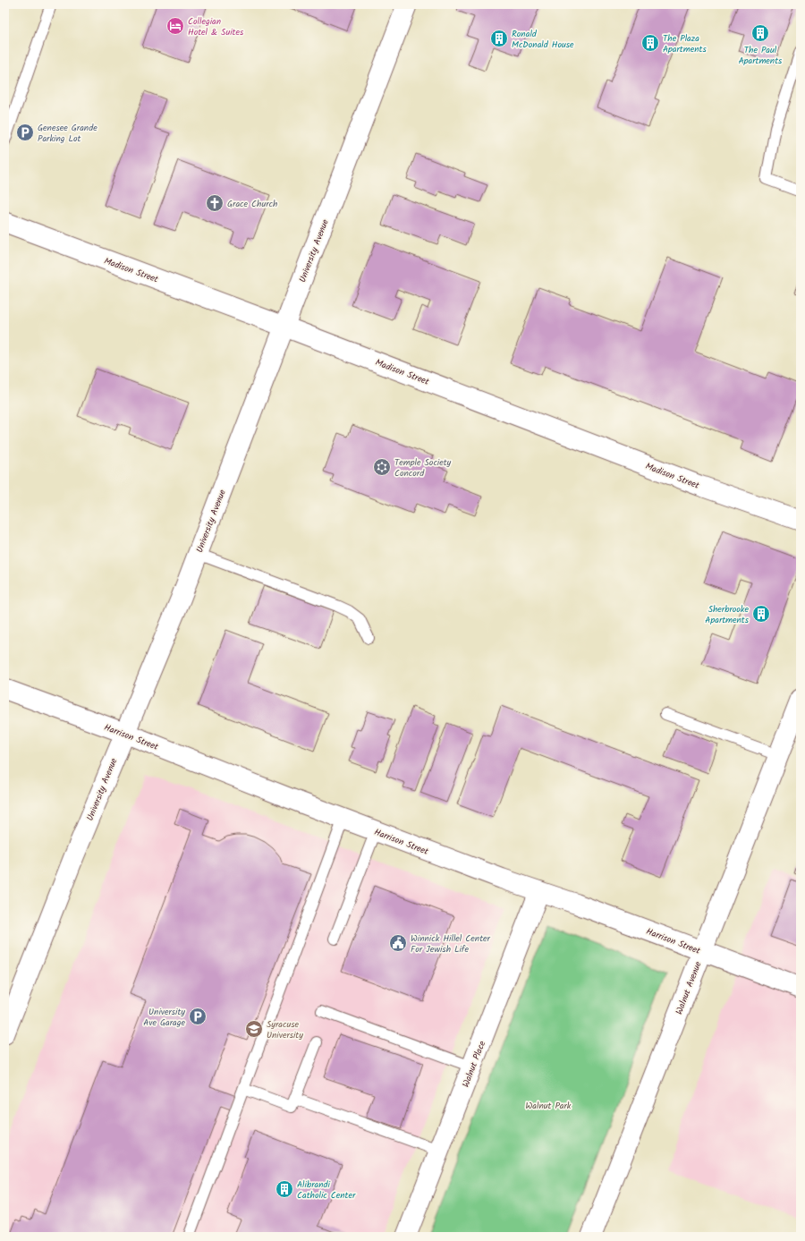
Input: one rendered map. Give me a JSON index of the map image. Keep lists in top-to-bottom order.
{
  "streets": {
    "street": [
      "University Avenue",
      "Madison Street",
      "Harrison Street",
      "Walnut Avenue",
      "Walnut Place"
    ]
  },
  "crossings": [
    ["University Avenue", "Madison Street"],
    ["University Avenue", "Harrison Street"],
    ["Harrison Street", "Walnut Avenue"],
    ["Harrison Street", "Walnut Place"]
  ],
  "parks": ["Walnut Park"],
  "places": {
    "hotel": ["Collegian Hotel & Suites"],
    "building": [
      "The Paul Apartments",
      "Ronald McDonald House",
      "The Plaza Apartments",
      "Sherbrooke Apartments",
      "Alibrandi Catholic Center"
    ],
    "parking": ["Genesee Grande Parking Lot", "University Ave Garage"],
    "church": ["Grace Church"],
    "synagogue": ["Temple Society Concord"],
    "public building": ["Winnick Hillel Center For Jewish Life"],
    "school or university": ["Syracuse University"]
  }
}
